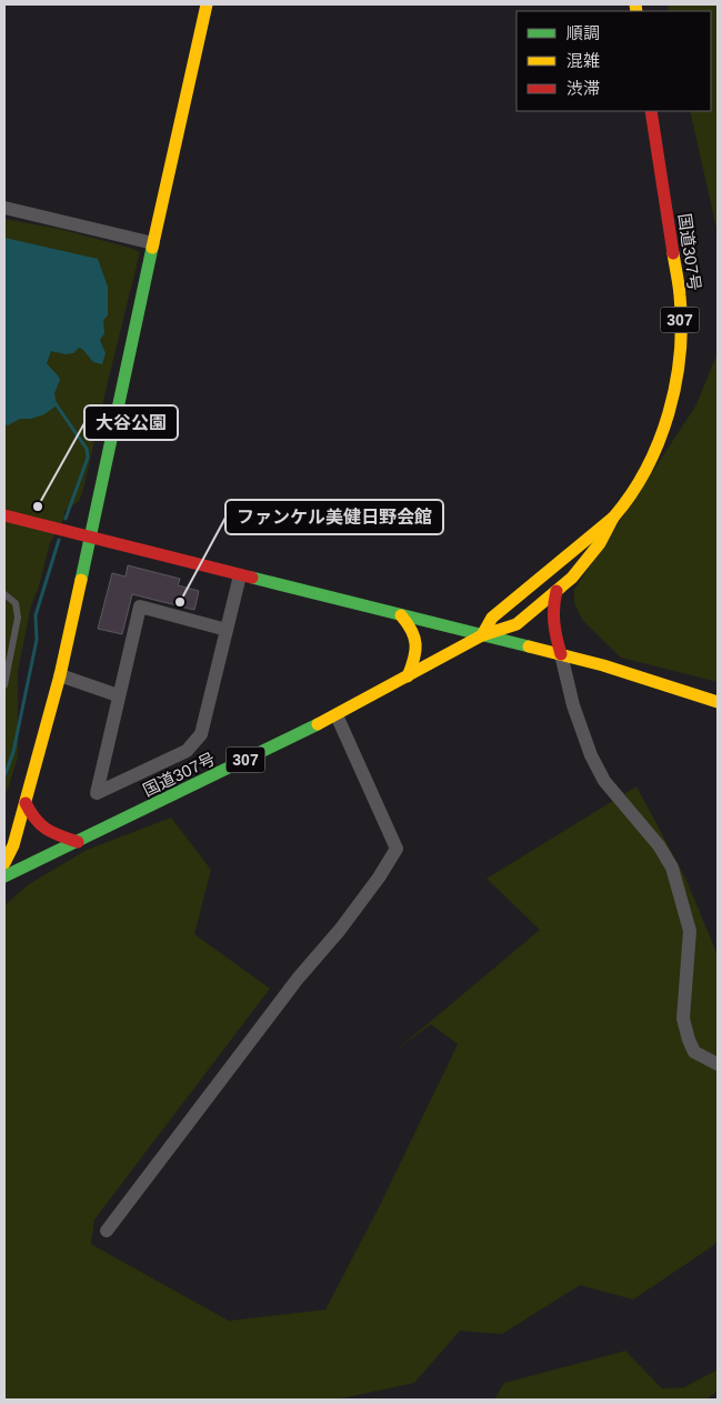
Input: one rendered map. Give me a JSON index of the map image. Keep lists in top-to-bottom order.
{
  "streets": {
    "main road": ["国道307号", "307"]
  },
  "places": ["大谷公園", "ファンケル美健日野会館"],
  "legend": ["順調", "混雑", "渋滞"]
}
